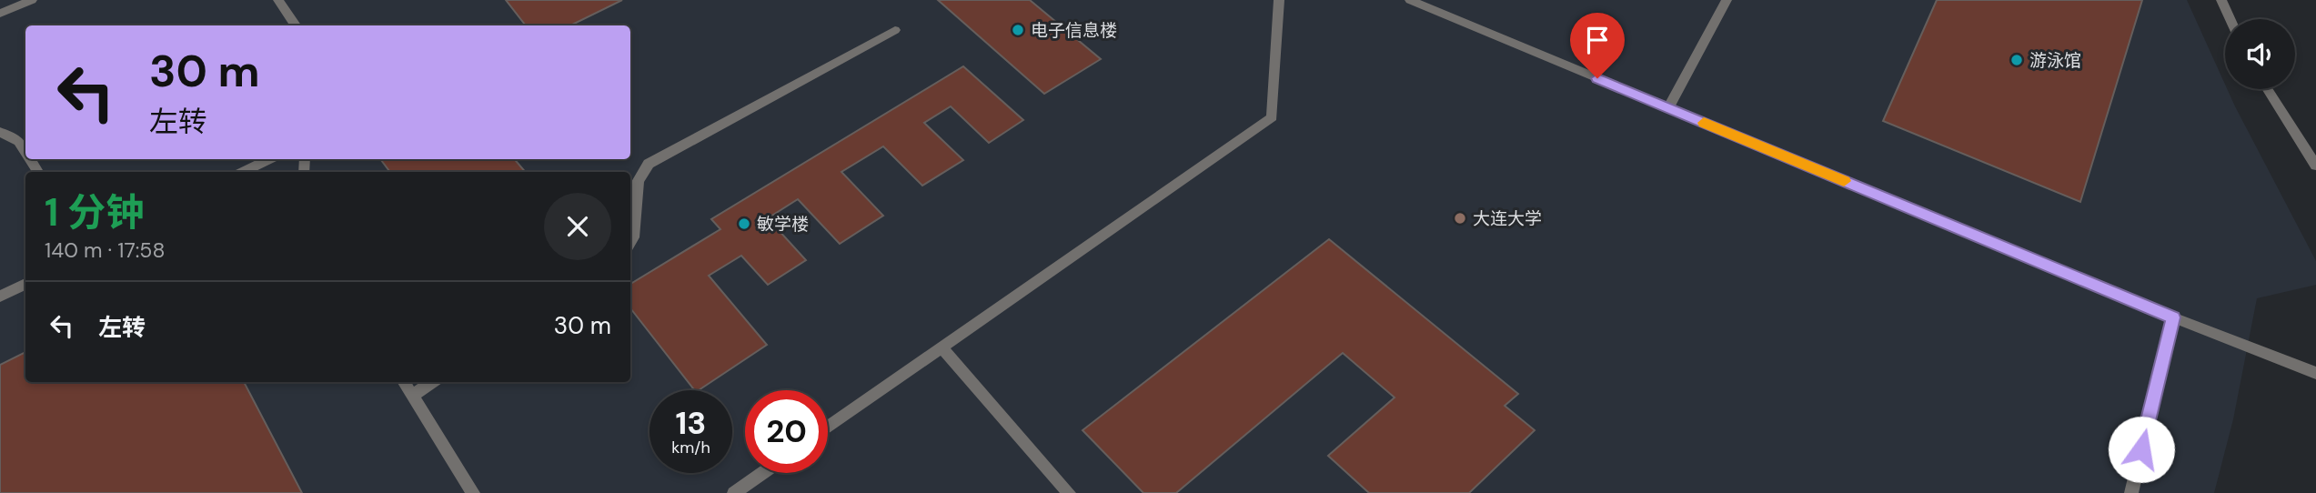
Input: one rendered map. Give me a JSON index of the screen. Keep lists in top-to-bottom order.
{
  "places": [
    "电子信息楼",
    "游泳馆",
    "大连大学",
    "敏学楼"
  ],
  "page": {
    "turn": ["30 m", "左转"],
    "heading": ["1 分钟", "140 m · 17:58"],
    "list": [
      {
        "name": "左转",
        "value": "30 m"
      }
    ],
    "speed": "13 km/h",
    "limit": "20"
  }
}
